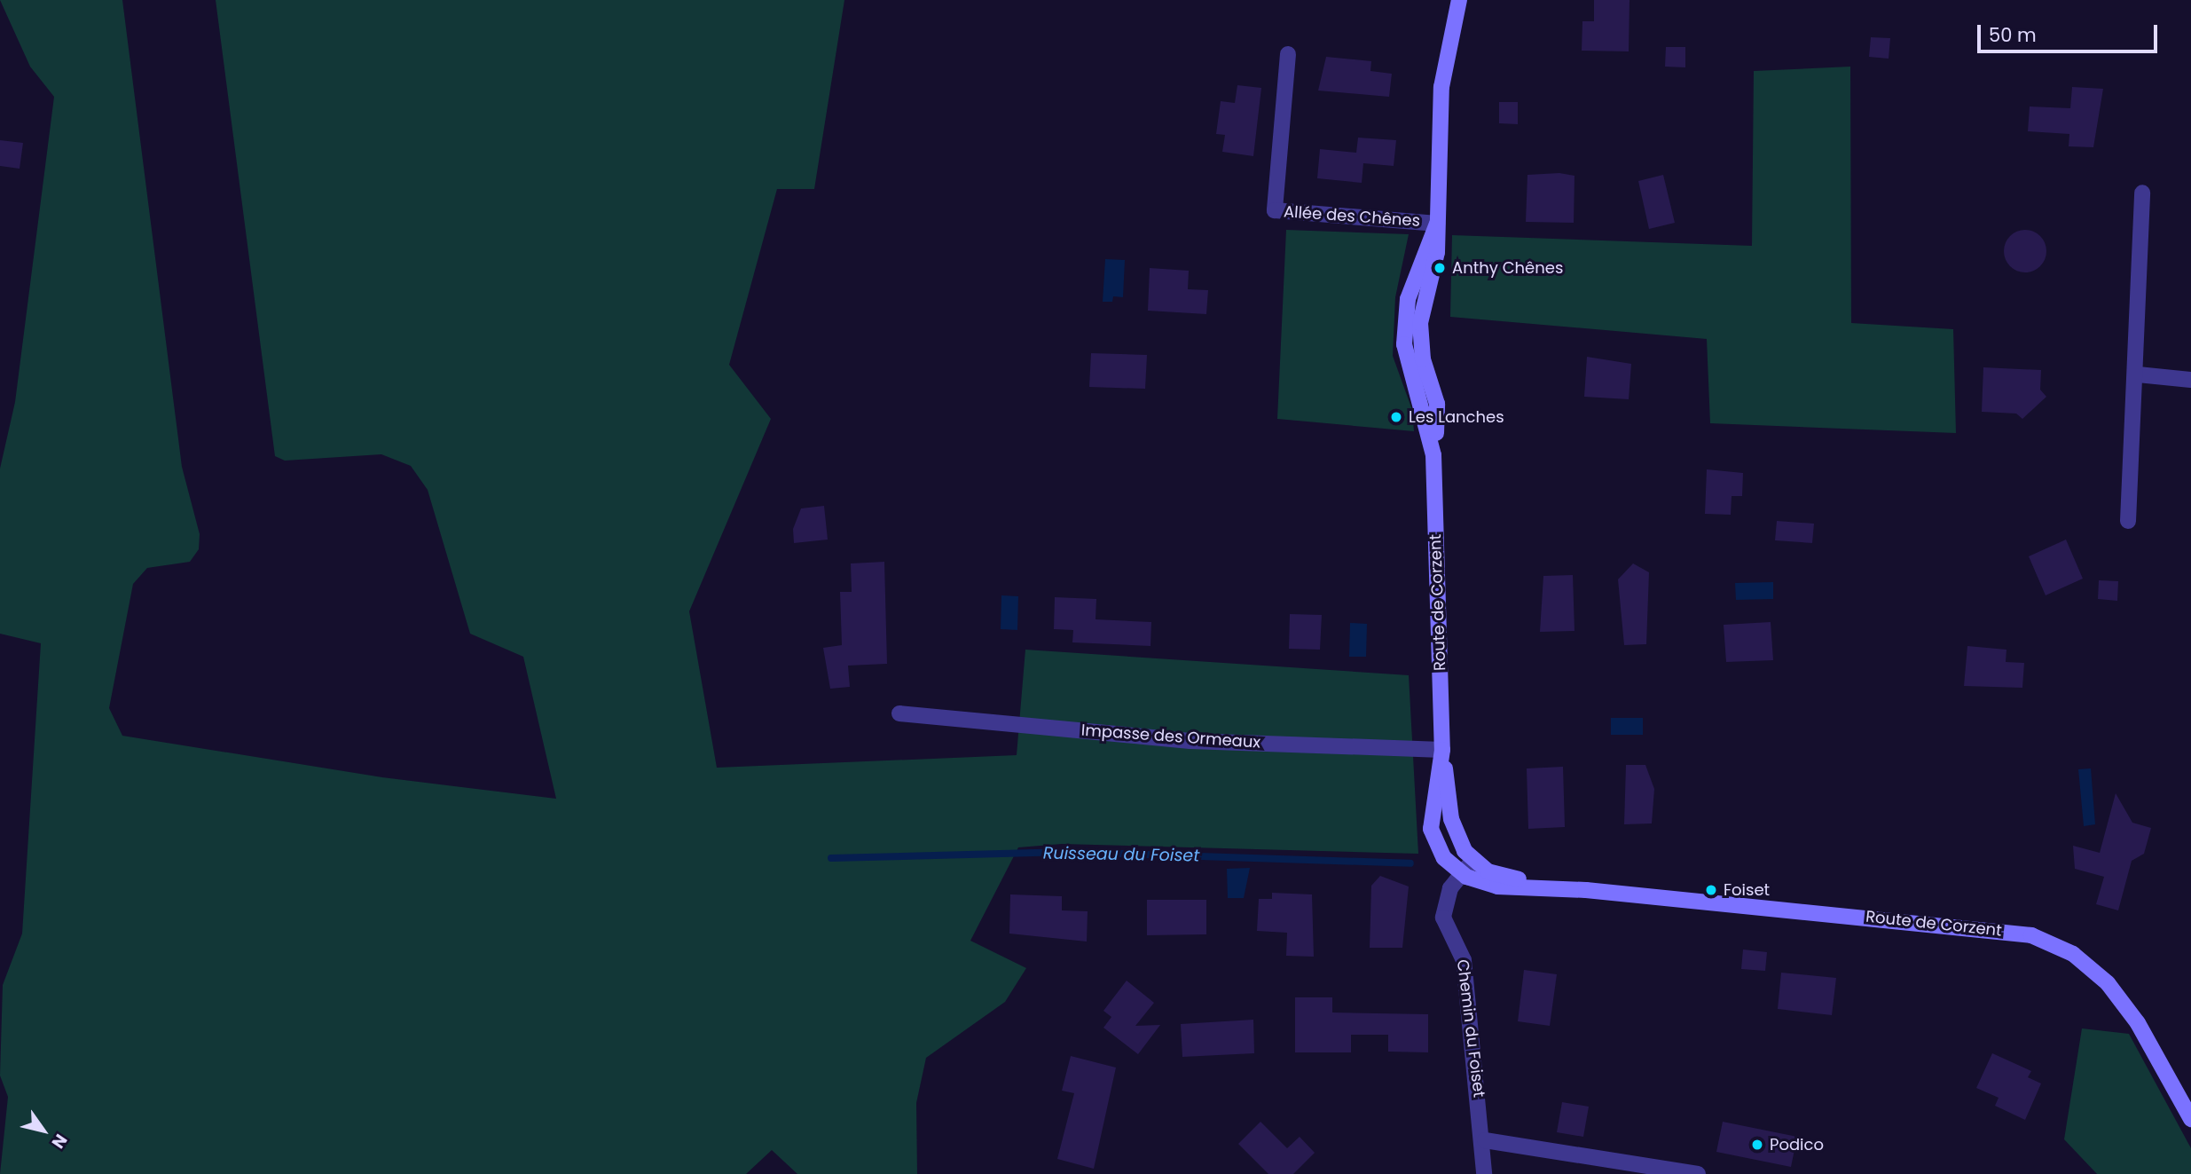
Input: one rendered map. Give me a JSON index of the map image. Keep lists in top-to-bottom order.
{
  "streets": {
    "street": [
      "Allée des Chênes",
      "Route de Corzent",
      "Impasse des Ormeaux",
      "Chemin du Foiset"
    ]
  },
  "crossings": [
    ["Allée des Chênes", "Route de Corzent"],
    ["Route de Corzent", "Impasse des Ormeaux"],
    ["Route de Corzent", "Chemin du Foiset"]
  ],
  "water": ["Ruisseau du Foiset"],
  "places": [
    "Anthy Chênes",
    "Les Lanches",
    "Foiset",
    "Podico"
  ],
  "scale_bar": "50 m",
  "north": "bottom right"
}
